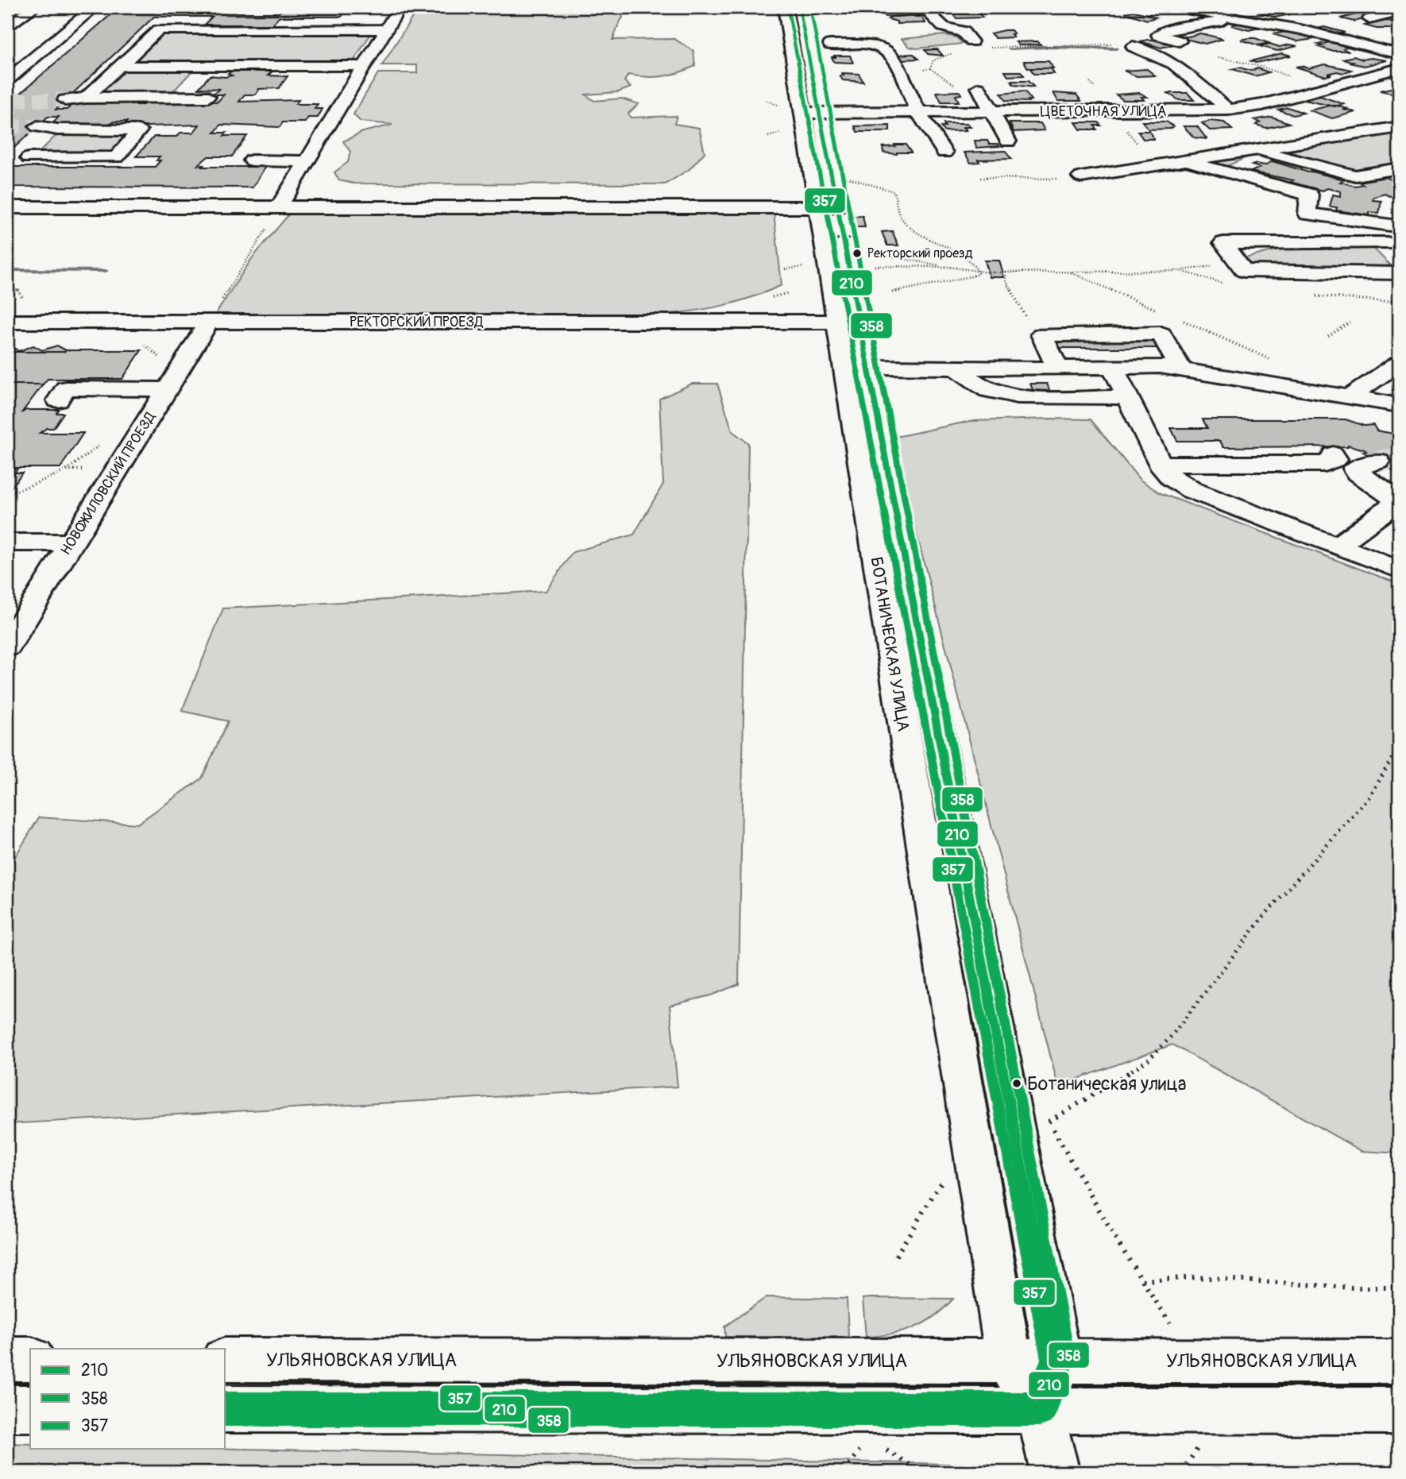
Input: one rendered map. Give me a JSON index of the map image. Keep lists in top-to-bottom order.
{
  "streets": {
    "street": [
      "ЦВЕТОЧНАЯ УЛИЦА",
      "РЕКТОРСКИЙ ПРОЕЗД",
      "НОВОЖИЛОВСКИЙ ПРОЕЗД",
      "БОТАНИЧЕСКАЯ УЛИЦА",
      "УЛЬЯНОВСКАЯ УЛИЦА"
    ]
  },
  "crossings": [
    ["ЦВЕТОЧНАЯ УЛИЦА", "БОТАНИЧЕСКАЯ УЛИЦА"],
    ["РЕКТОРСКИЙ ПРОЕЗД", "НОВОЖИЛОВСКИЙ ПРОЕЗД"],
    ["РЕКТОРСКИЙ ПРОЕЗД", "БОТАНИЧЕСКАЯ УЛИЦА"],
    ["БОТАНИЧЕСКАЯ УЛИЦА", "УЛЬЯНОВСКАЯ УЛИЦА"]
  ],
  "places": ["Ректорский проезд", "Ботаническая улица"],
  "lines": ["transit line 210", "transit line 358", "transit line 357"],
  "legend": ["210", "358", "357"]
}
